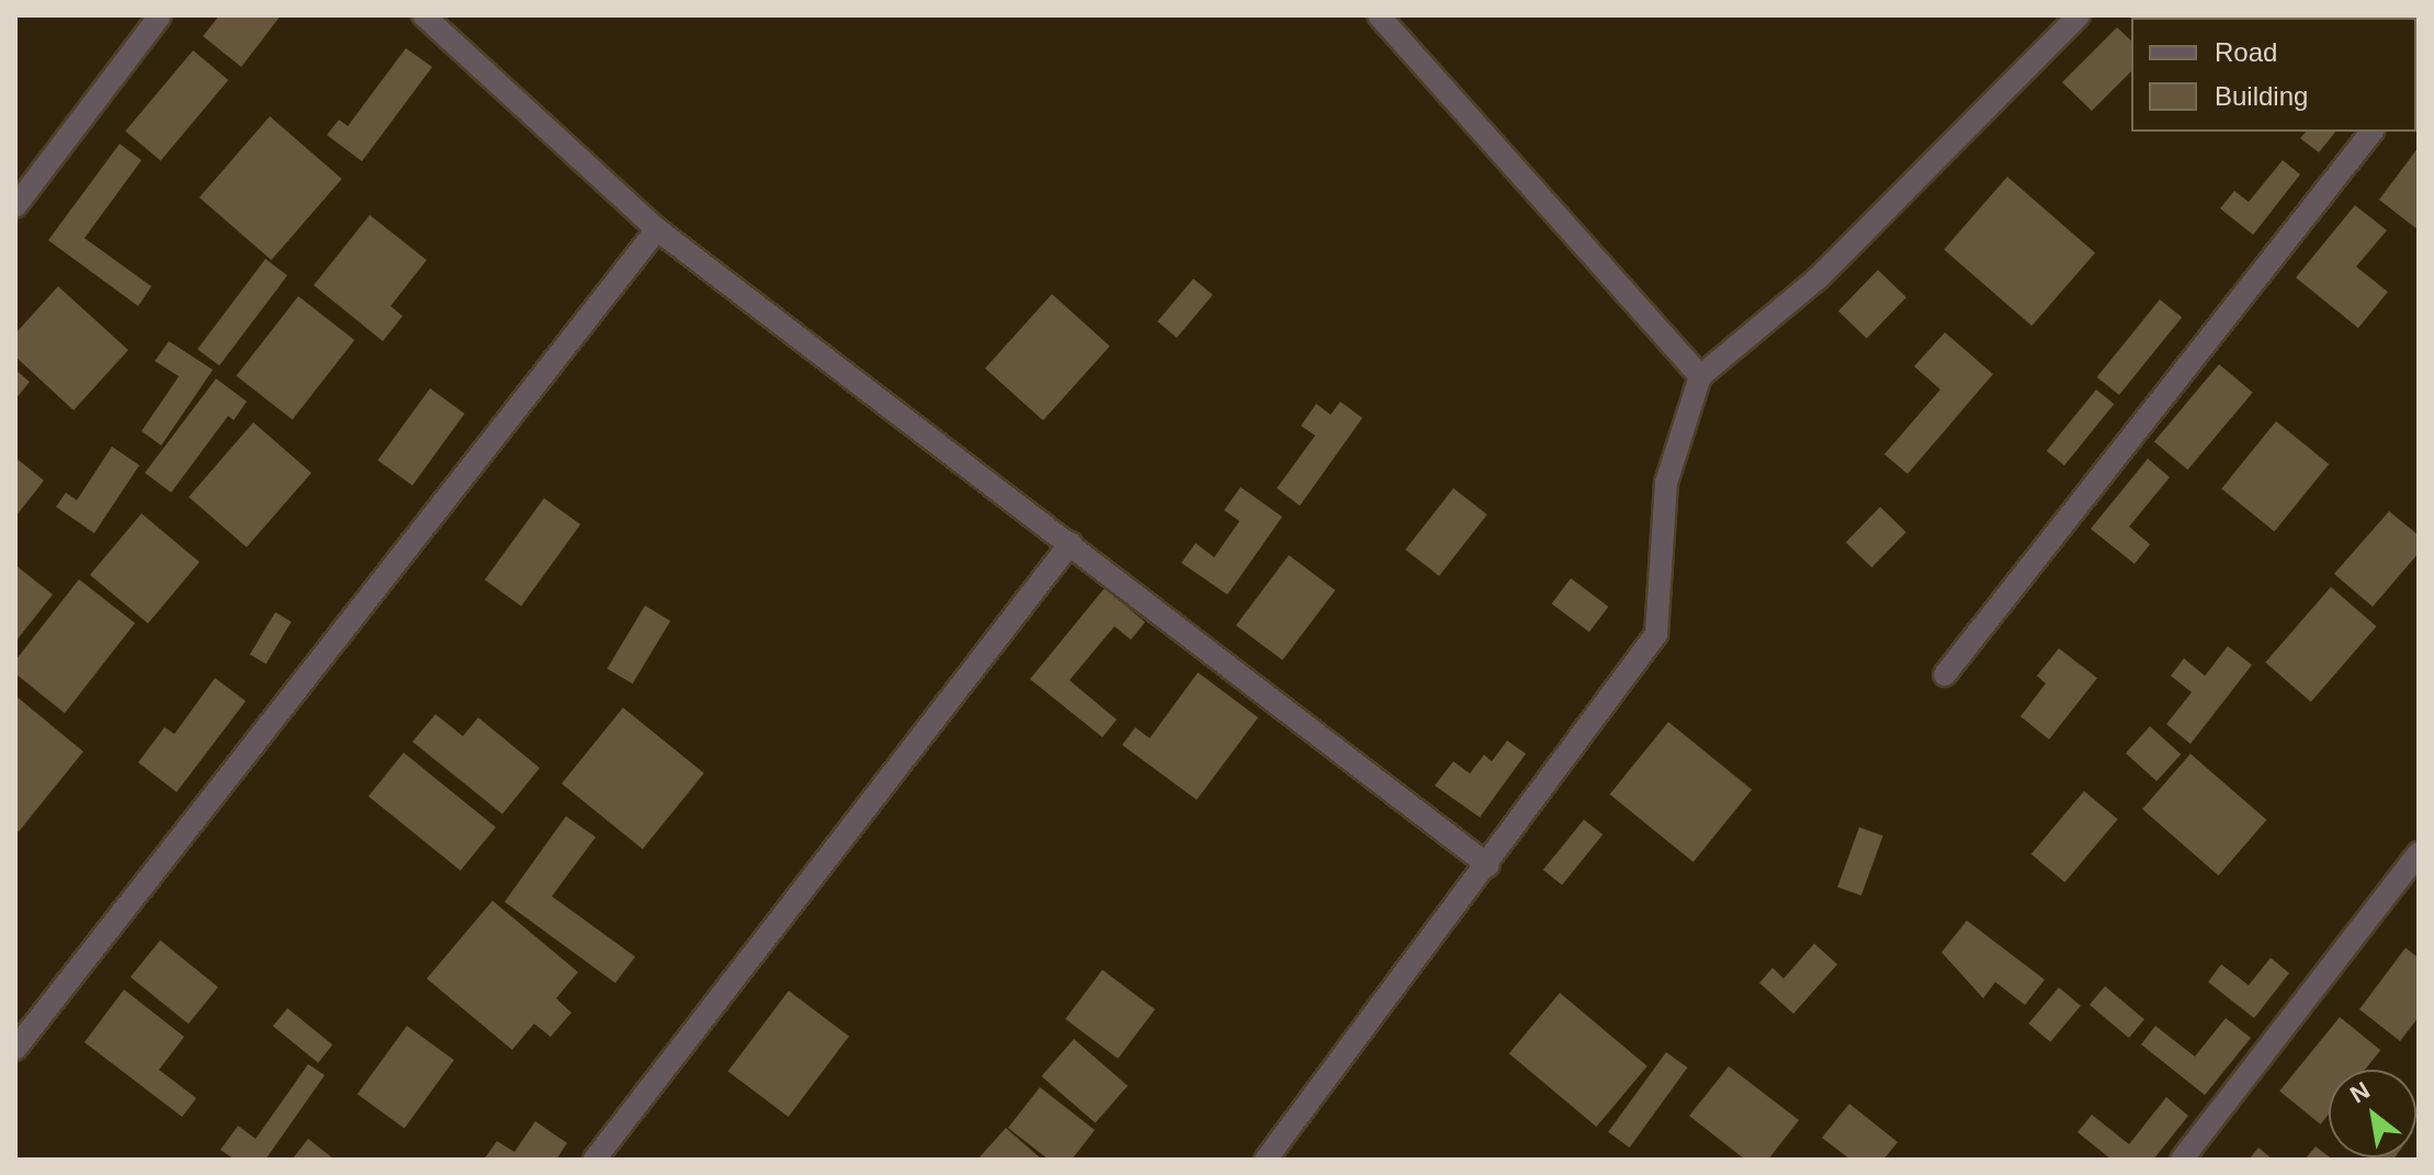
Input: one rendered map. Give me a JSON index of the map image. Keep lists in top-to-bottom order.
{
  "legend": ["Road", "Building"],
  "north": "top left"
}
